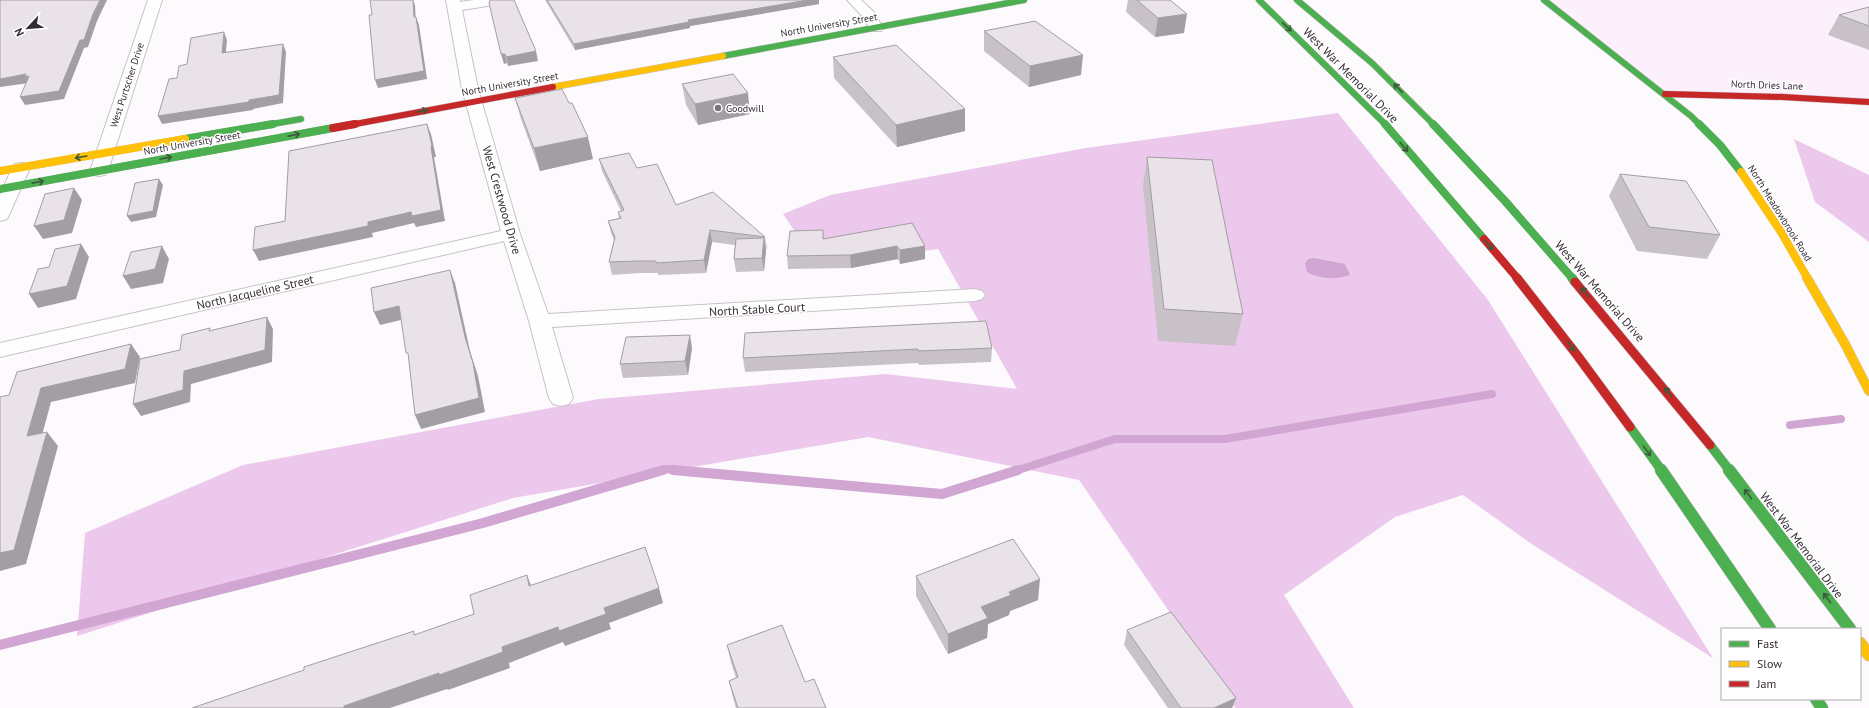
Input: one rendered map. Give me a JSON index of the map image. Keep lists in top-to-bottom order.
{
  "streets": {
    "main road": [
      "North University Street",
      "West War Memorial Drive",
      "North Dries Lane",
      "North Meadowbrook Road"
    ],
    "street": [
      "West Purtscher Drive",
      "West Crestwood Drive",
      "North Jacqueline Street",
      "North Stable Court"
    ]
  },
  "crossings": [
    ["North University Street", "West Purtscher Drive"],
    ["North University Street", "West Crestwood Drive"],
    ["North Dries Lane", "North Meadowbrook Road"],
    ["West Crestwood Drive", "North Jacqueline Street"],
    ["West Crestwood Drive", "North Stable Court"]
  ],
  "places": ["Goodwill"],
  "legend": ["Fast", "Slow", "Jam"],
  "north": "bottom left"
}
